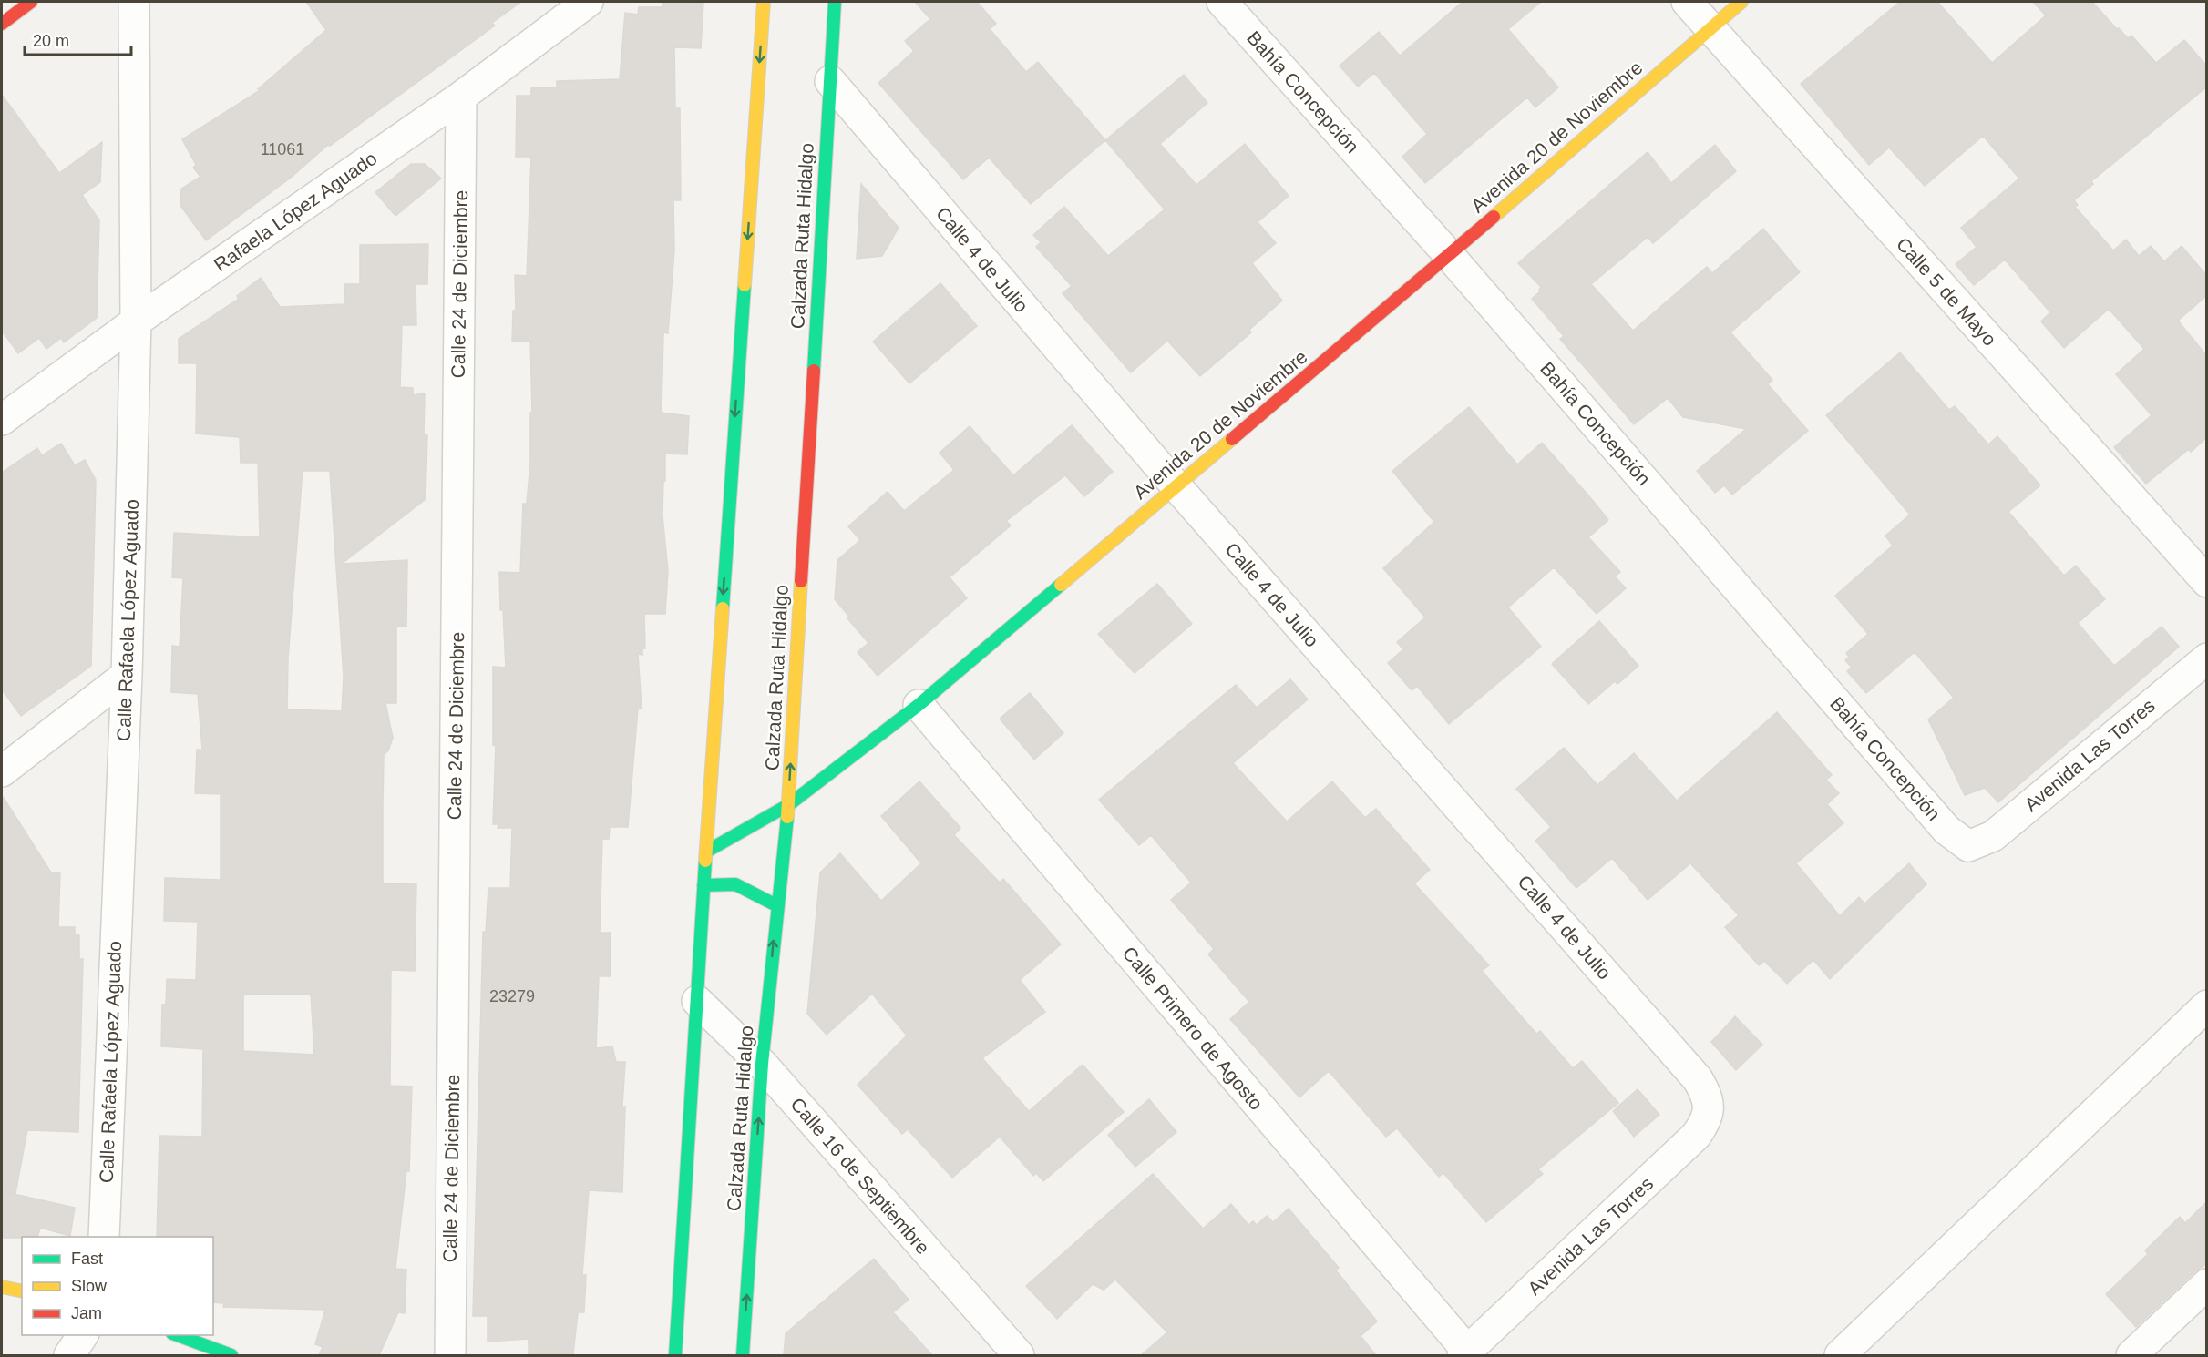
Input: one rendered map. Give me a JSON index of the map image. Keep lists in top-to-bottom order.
{
  "streets": {
    "main road": ["Avenida 20 de Noviembre", "Calzada Ruta Hidalgo"],
    "street": [
      "Bahía Concepción",
      "Rafaela López Aguado",
      "Calle 4 de Julio",
      "Calle 24 de Diciembre",
      "Calle 5 de Mayo",
      "Calle Rafaela López Aguado",
      "Avenida Las Torres",
      "Calle Primero de Agosto",
      "Calle 16 de Septiembre"
    ]
  },
  "crossings": [
    ["Bahía Concepción", "Avenida 20 de Noviembre"],
    ["Bahía Concepción", "Avenida Las Torres"],
    ["Avenida 20 de Noviembre", "Calzada Ruta Hidalgo"],
    ["Avenida 20 de Noviembre", "Calle 4 de Julio"],
    ["Avenida 20 de Noviembre", "Calle 5 de Mayo"],
    ["Avenida 20 de Noviembre", "Calle Primero de Agosto"],
    ["Rafaela López Aguado", "Calle 24 de Diciembre"],
    ["Rafaela López Aguado", "Calle Rafaela López Aguado"],
    ["Calzada Ruta Hidalgo", "Calle 4 de Julio"],
    ["Calzada Ruta Hidalgo", "Calle 16 de Septiembre"],
    ["Calle 4 de Julio", "Avenida Las Torres"],
    ["Avenida Las Torres", "Calle Primero de Agosto"]
  ],
  "house_numbers": ["11061", "23279"],
  "legend": ["Fast", "Slow", "Jam"],
  "scale_bar": "20 m"
}
